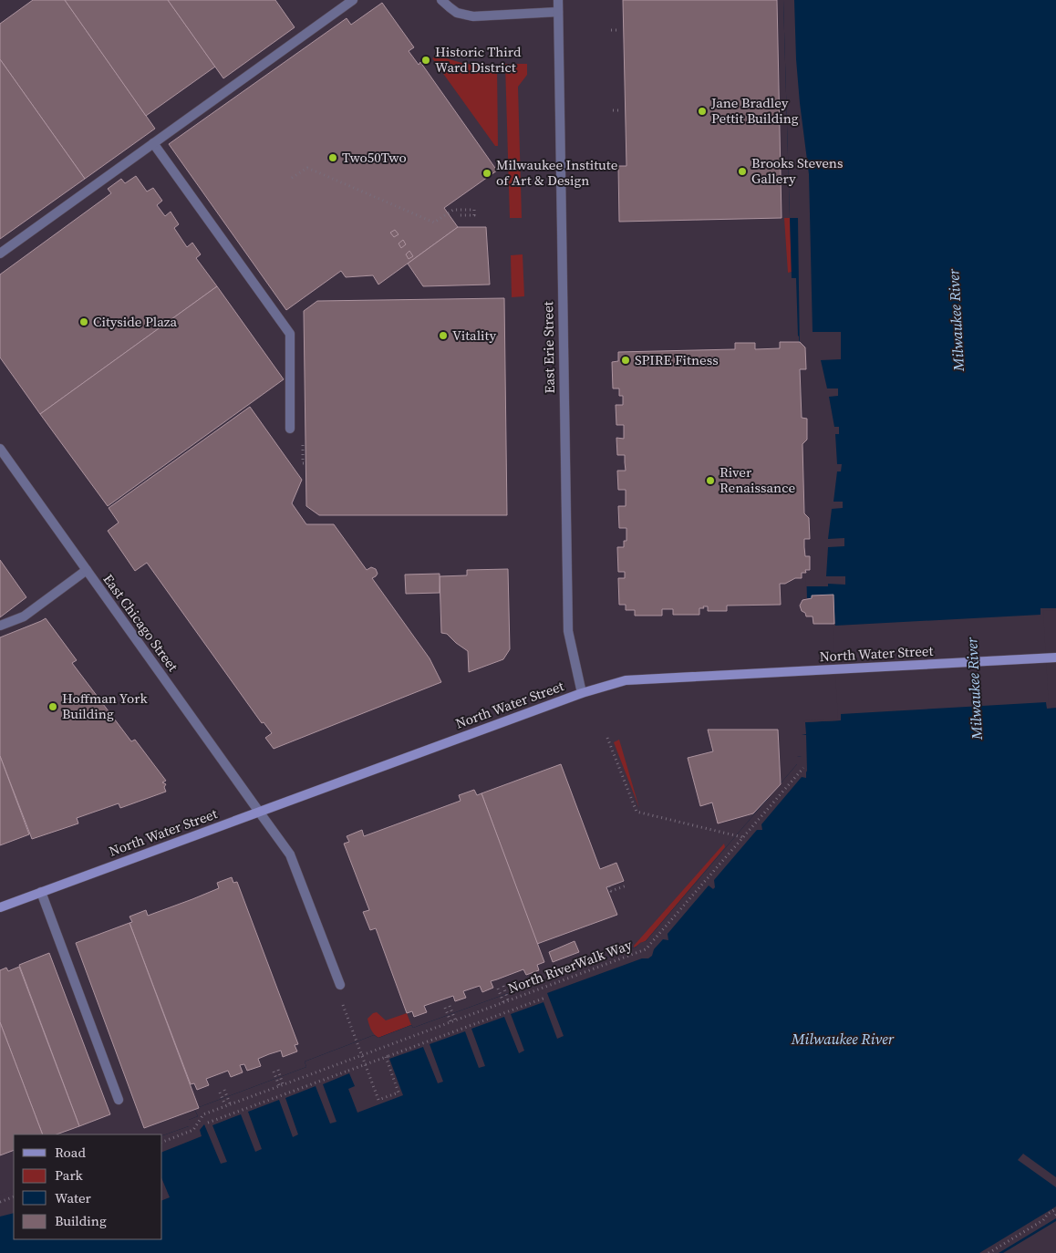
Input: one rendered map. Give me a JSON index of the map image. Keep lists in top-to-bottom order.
{
  "streets": {
    "main road": ["North Water Street"],
    "street": ["East Erie Street", "East Chicago Street"],
    "path": ["North RiverWalk Way"]
  },
  "crossings": [
    ["East Erie Street", "North Water Street"],
    ["East Chicago Street", "North Water Street"]
  ],
  "water": ["Milwaukee River"],
  "places": [
    "Historic Third Ward District",
    "Jane Bradley Pettit Building",
    "Two50Two",
    "Brooks Stevens Gallery",
    "Milwaukee Institute of Art & Design",
    "Cityside Plaza",
    "Vitality",
    "SPIRE Fitness",
    "River Renaissance",
    "Hoffman York Building"
  ],
  "legend": [
    "Road",
    "Park",
    "Water",
    "Building"
  ]
}
